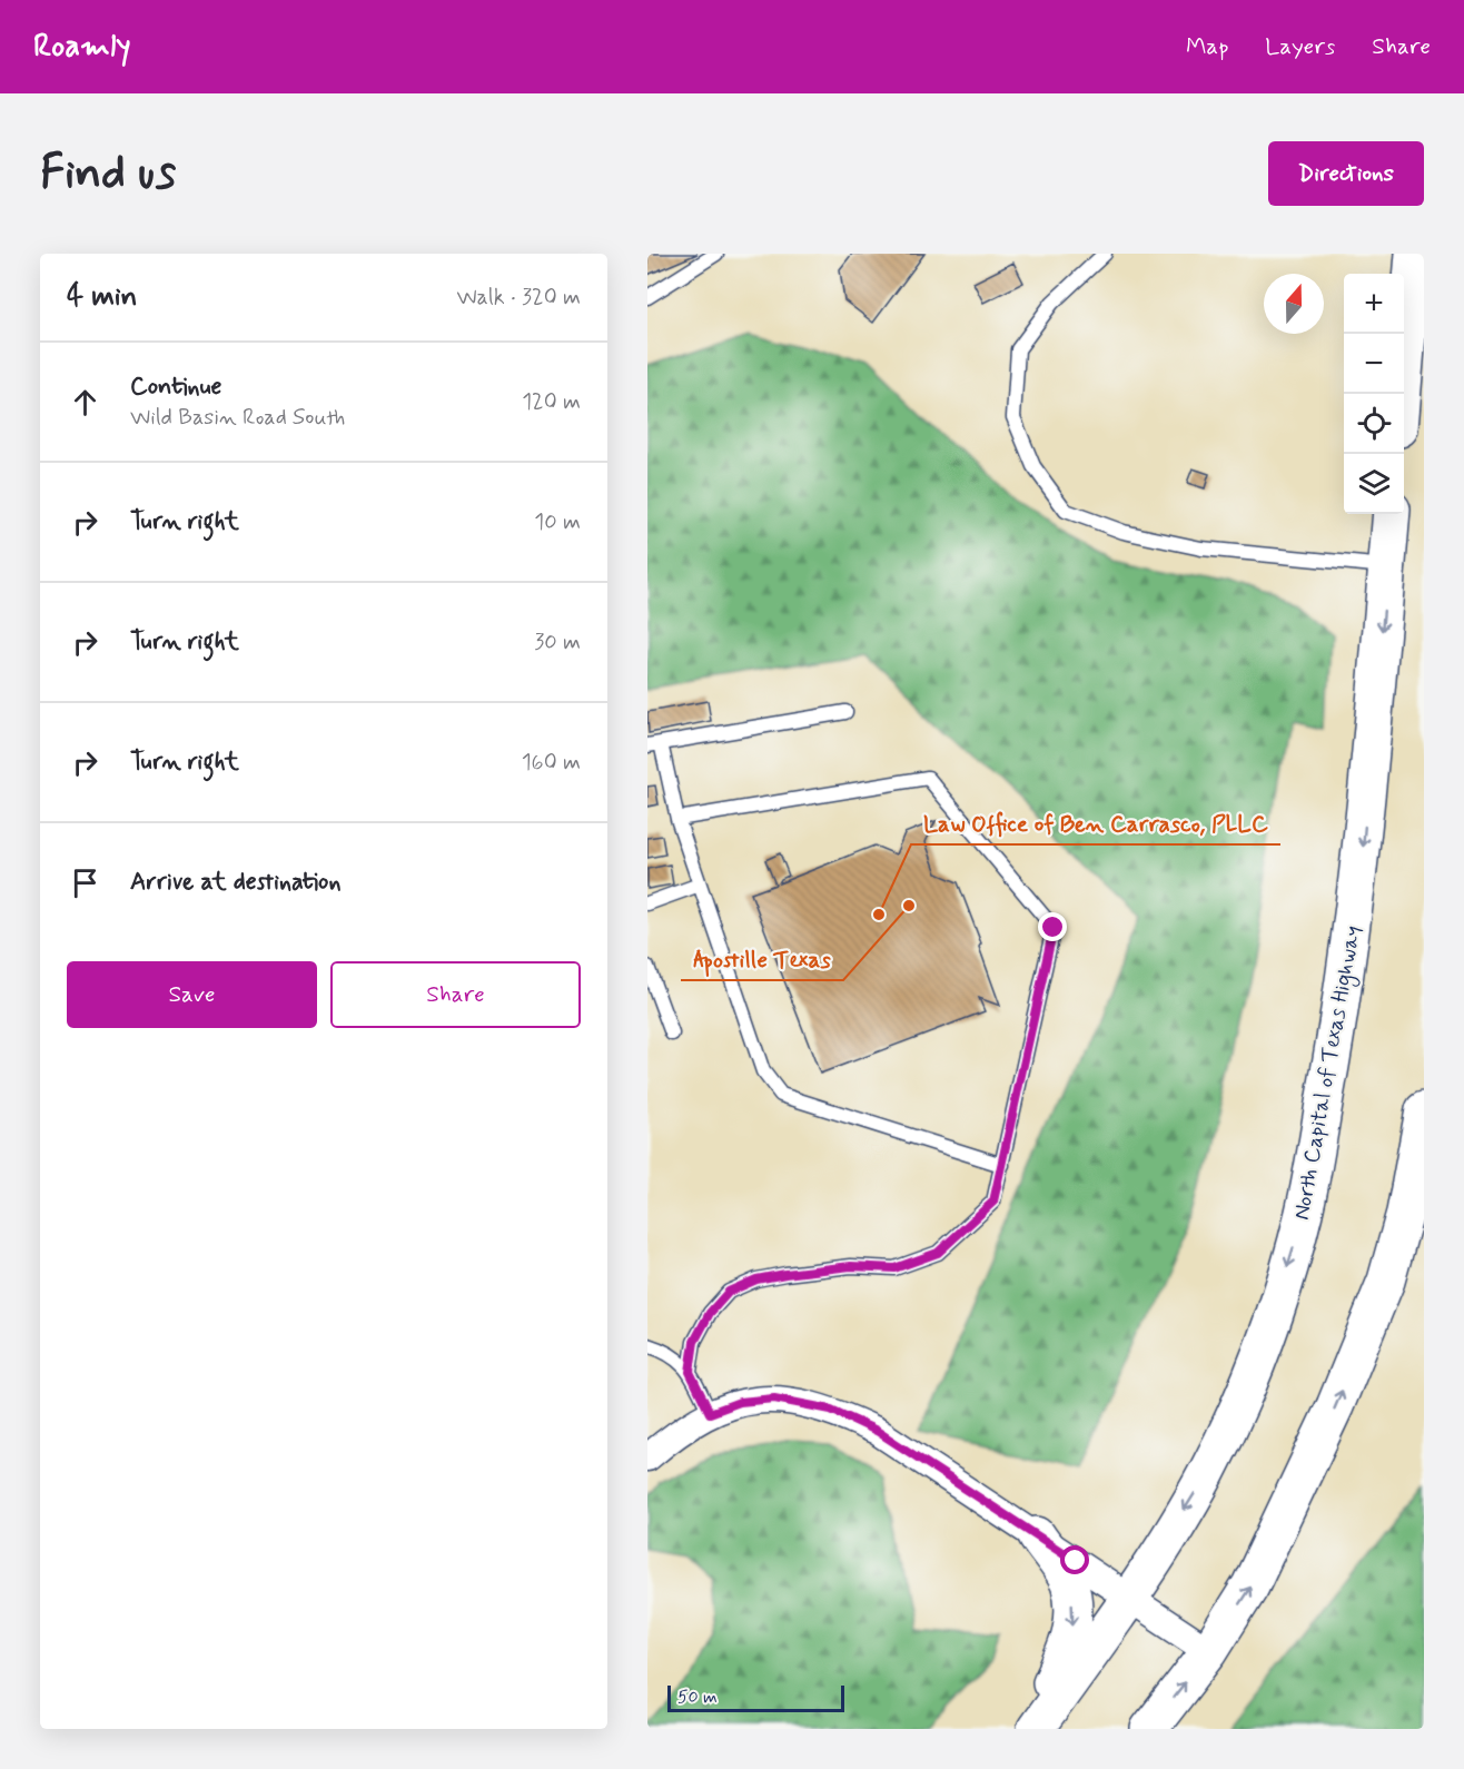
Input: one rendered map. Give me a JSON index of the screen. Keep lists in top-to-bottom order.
{
  "streets": {
    "highway": ["North Capital of Texas Highway"]
  },
  "places": ["Apostille Texas", "Law Office of Ben Carrasco, PLLC"],
  "scale_bar": "50 m",
  "north": "top",
  "page": {
    "header": "Roamly",
    "nav": ["Map", "Layers", "Share"],
    "buttons": [
      "Directions",
      ["Save", "Share"]
    ],
    "title": "Find us",
    "heading": ["4 min", "Walk · 320 m"],
    "map_buttons": ["+", "−"],
    "list": [
      ["Continue", "Wild Basin Road South", "120 m"],
      ["Turn right", "10 m"],
      ["Turn right", "30 m"],
      ["Turn right", "160 m"],
      "Arrive at destination"
    ],
    "scale": "50 m"
  }
}
